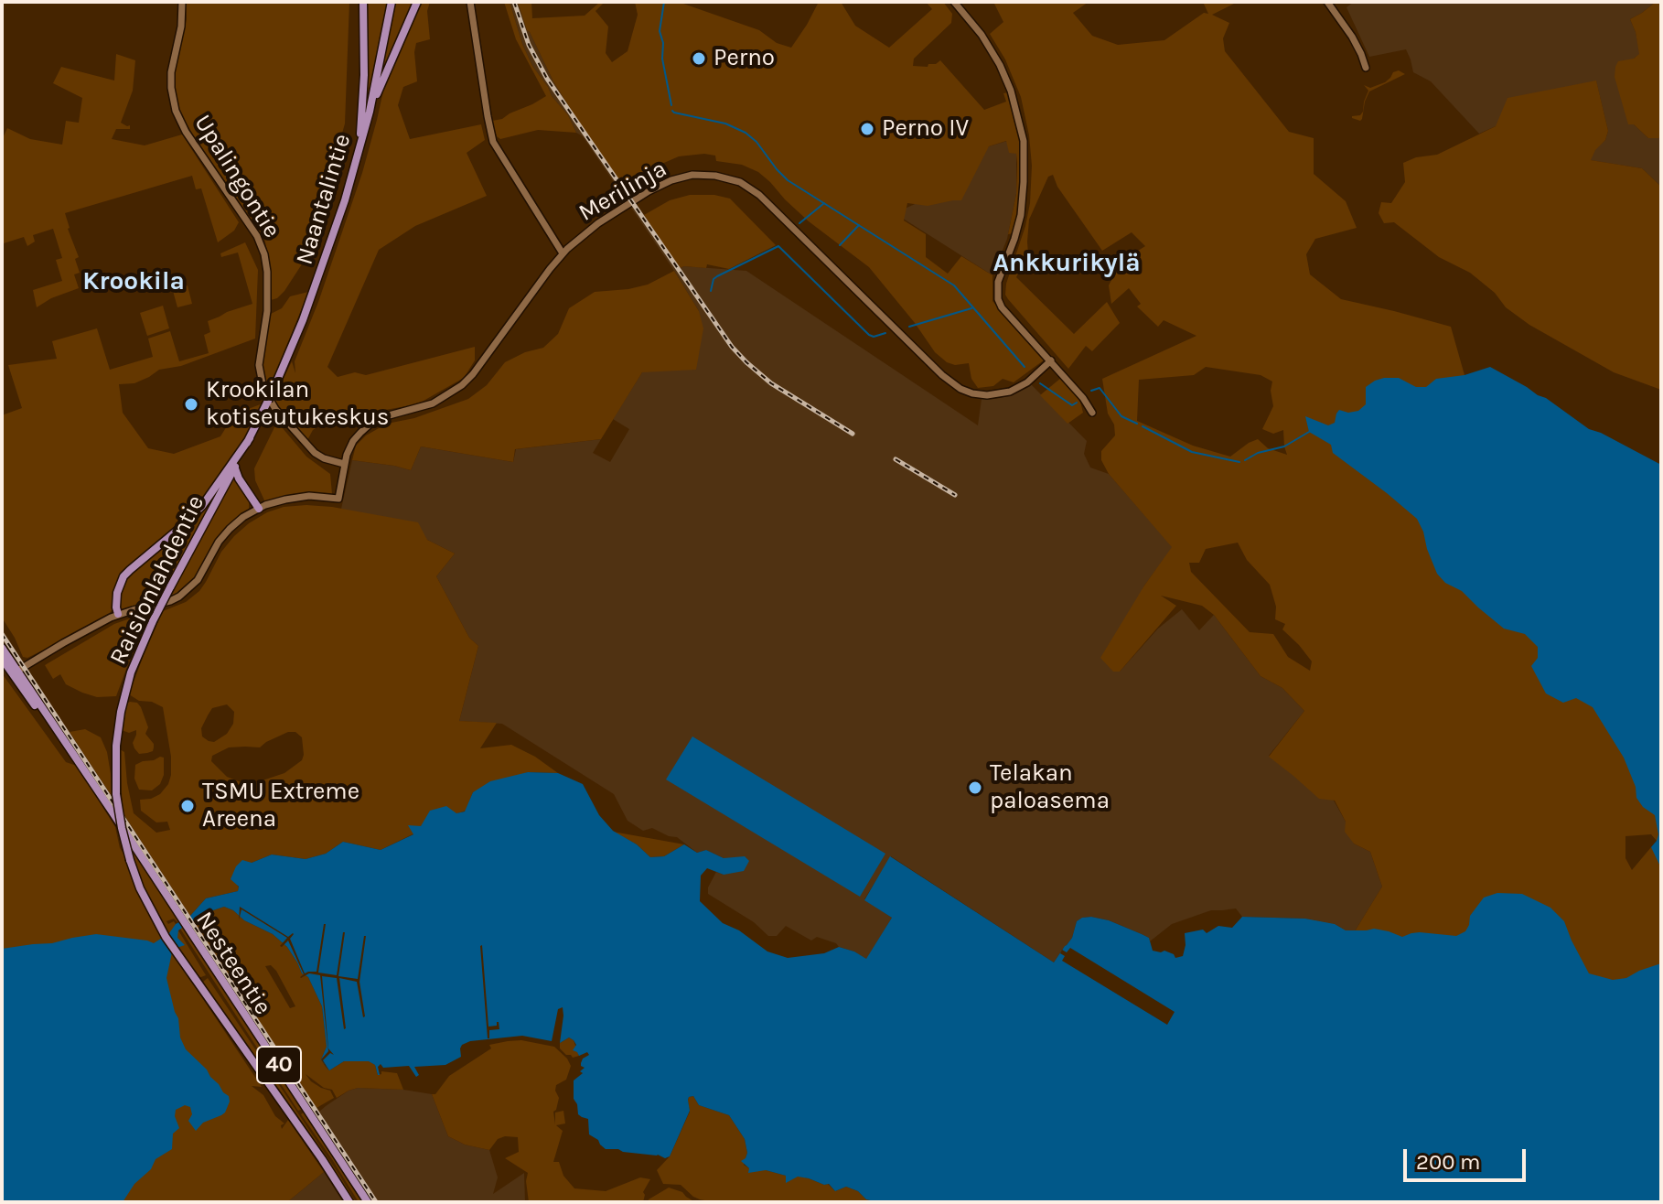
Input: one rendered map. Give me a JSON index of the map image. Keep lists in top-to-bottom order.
{
  "streets": {
    "main road": [
      "Naantalintie",
      "Raisionlahdentie",
      "Nesteentie",
      "40"
    ],
    "street": ["Upalingontie", "Merilinja"]
  },
  "crossings": [
    ["Upalingontie", "Merilinja"],
    ["Naantalintie", "Raisionlahdentie"]
  ],
  "districts": ["Ankkurikylä", "Krookila"],
  "places": [
    "Perno",
    "Perno IV",
    "Krookilan kotiseutukeskus",
    "Telakan paloasema",
    "TSMU Extreme Areena"
  ],
  "scale_bar": "200 m"
}
